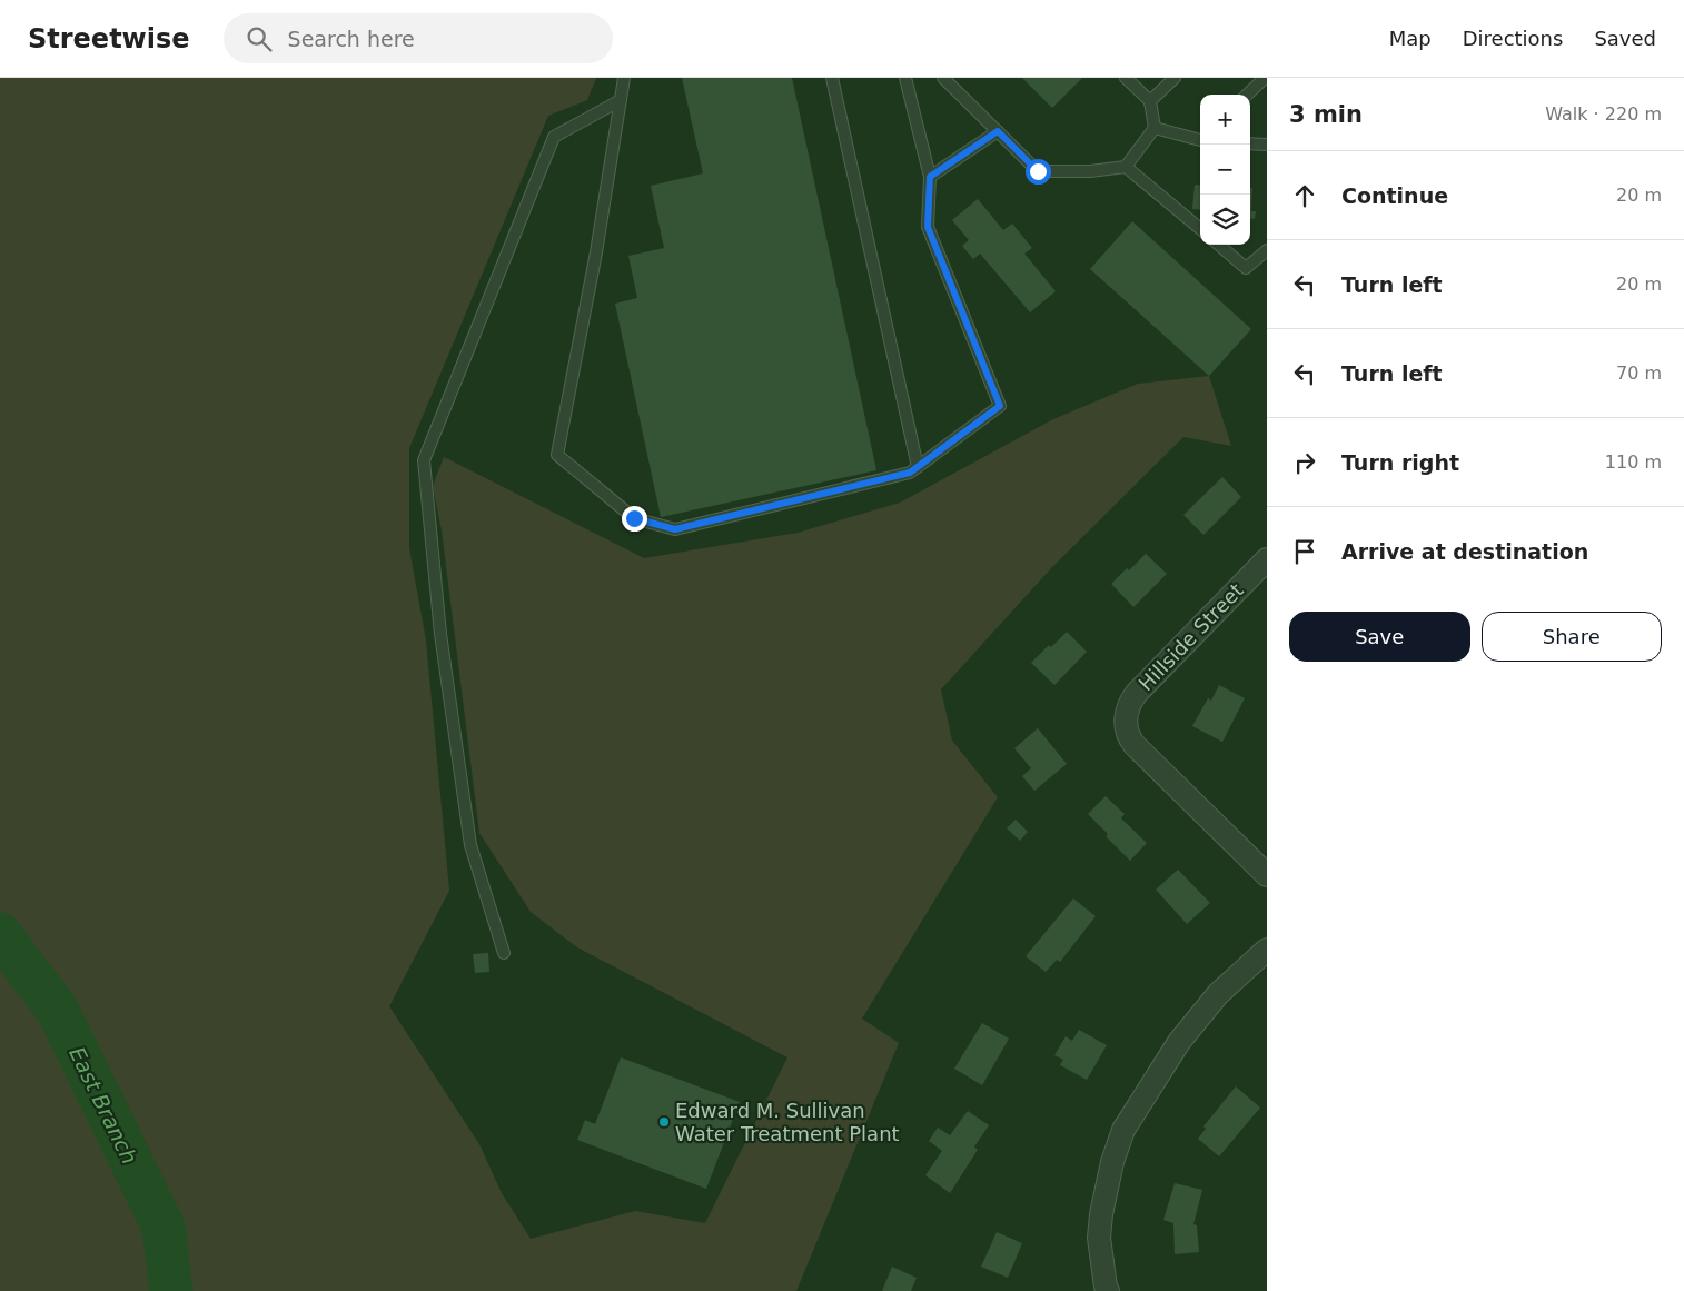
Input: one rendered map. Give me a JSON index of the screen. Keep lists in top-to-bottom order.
{
  "streets": {
    "street": ["Hillside Street"]
  },
  "water": ["East Branch"],
  "places": ["Edward M. Sullivan Water Treatment Plant"],
  "page": {
    "header": "Streetwise",
    "search": "Search here",
    "nav": ["Map", "Directions", "Saved"],
    "heading": ["3 min", "Walk · 220 m"],
    "map_buttons": ["+", "−"],
    "list": [
      ["Continue", "20 m"],
      ["Turn left", "20 m"],
      ["Turn left", "70 m"],
      ["Turn right", "110 m"],
      "Arrive at destination"
    ],
    "buttons": ["Save", "Share"]
  }
}
